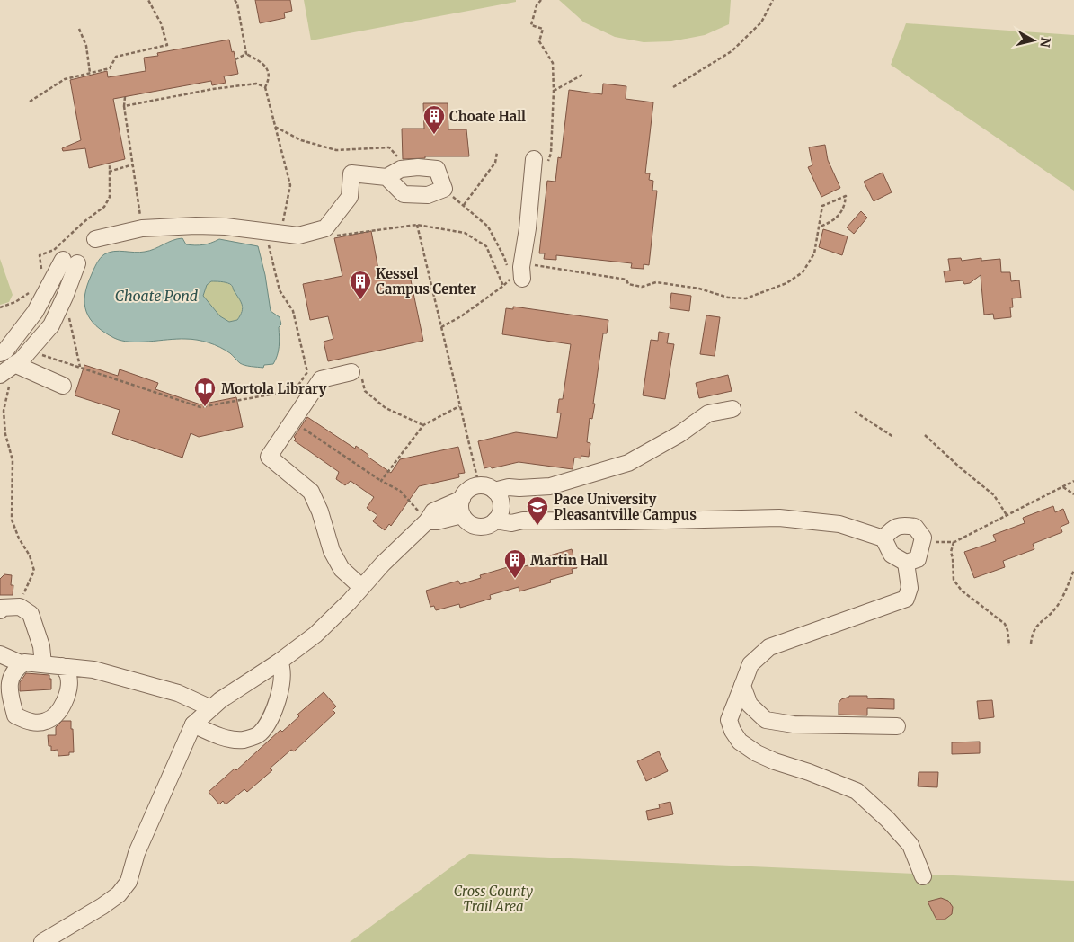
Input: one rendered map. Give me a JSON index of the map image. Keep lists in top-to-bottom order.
{
  "water": ["Choate Pond"],
  "parks": ["Cross County Trail Area"],
  "places": {
    "building": ["Choate Hall", "Kessel Campus Center", "Martin Hall"],
    "library": ["Mortola Library"],
    "school or university": ["Pace University Pleasantville Campus"]
  },
  "north": "right"
}
